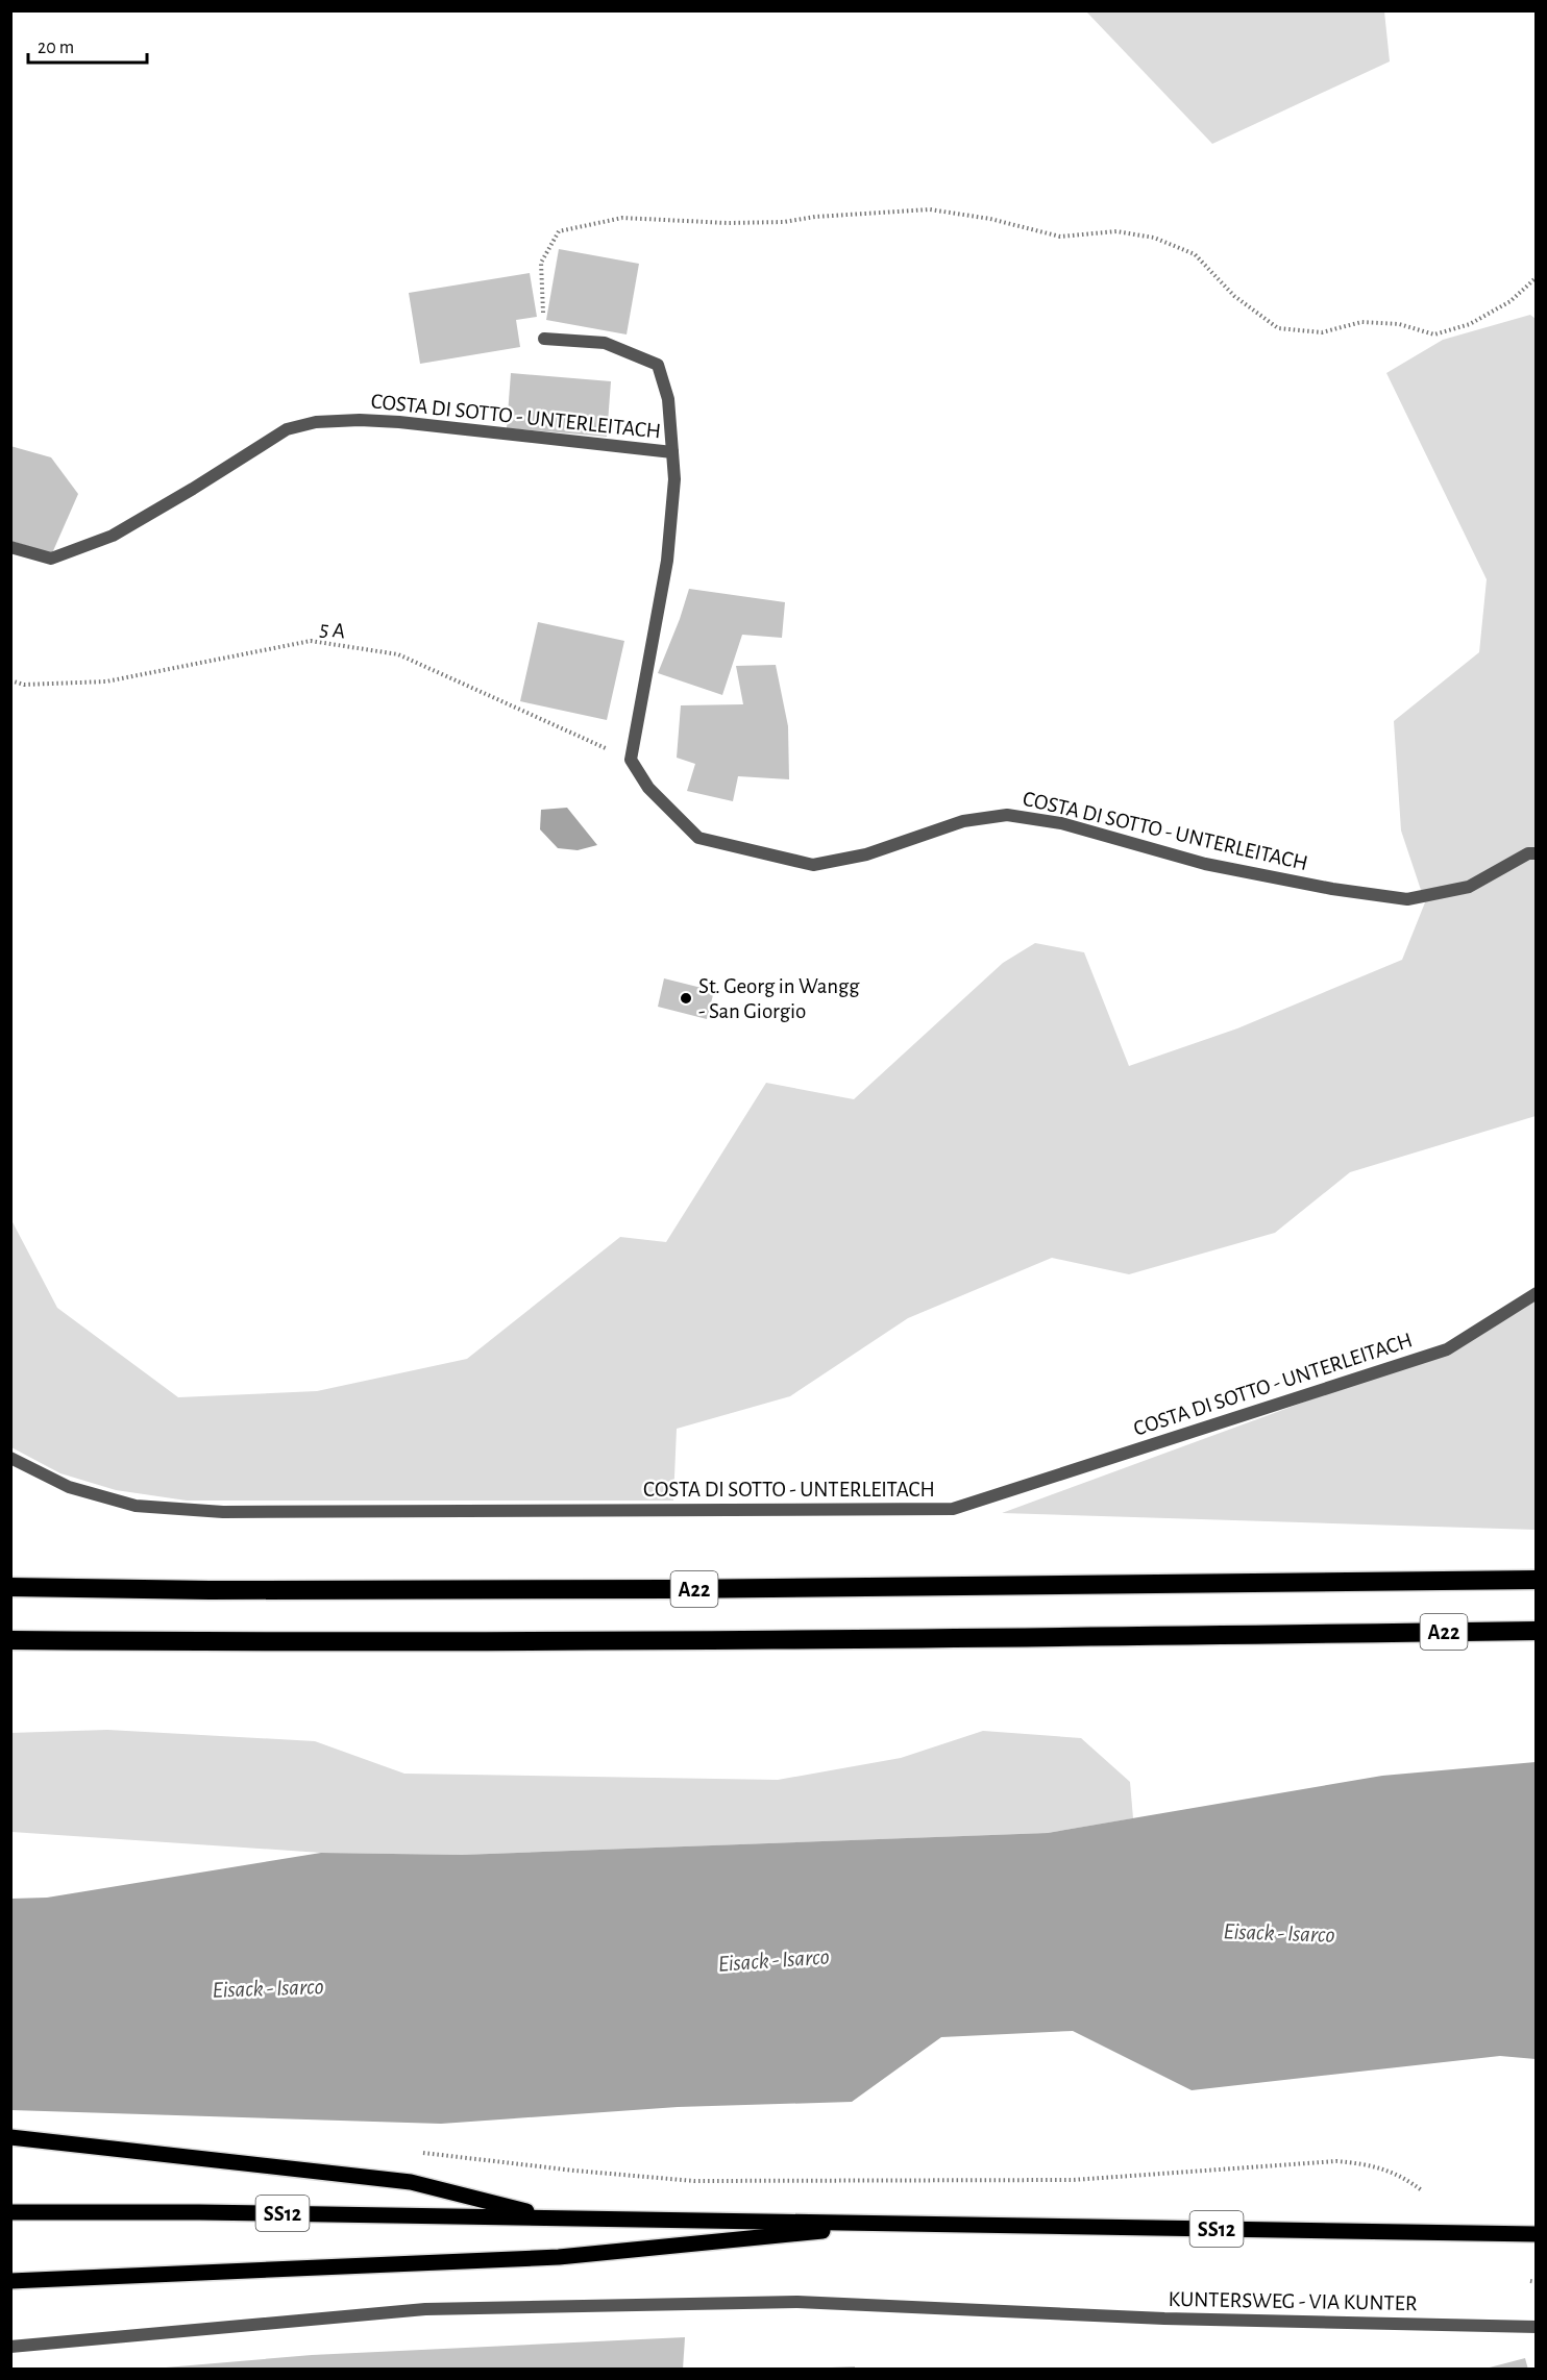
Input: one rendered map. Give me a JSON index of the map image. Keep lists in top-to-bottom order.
{
  "streets": {
    "highway": ["A22"],
    "main road": ["SS12"],
    "street": ["COSTA DI SOTTO - UNTERLEITACH", "KUNTERSWEG - VIA KUNTER"],
    "path": ["5 A"]
  },
  "crossings": [
    ["COSTA DI SOTTO - UNTERLEITACH", "5 A"]
  ],
  "water": ["Eisack - Isarco"],
  "places": ["St. Georg in Wangg - San Giorgio"],
  "scale_bar": "20 m"
}
